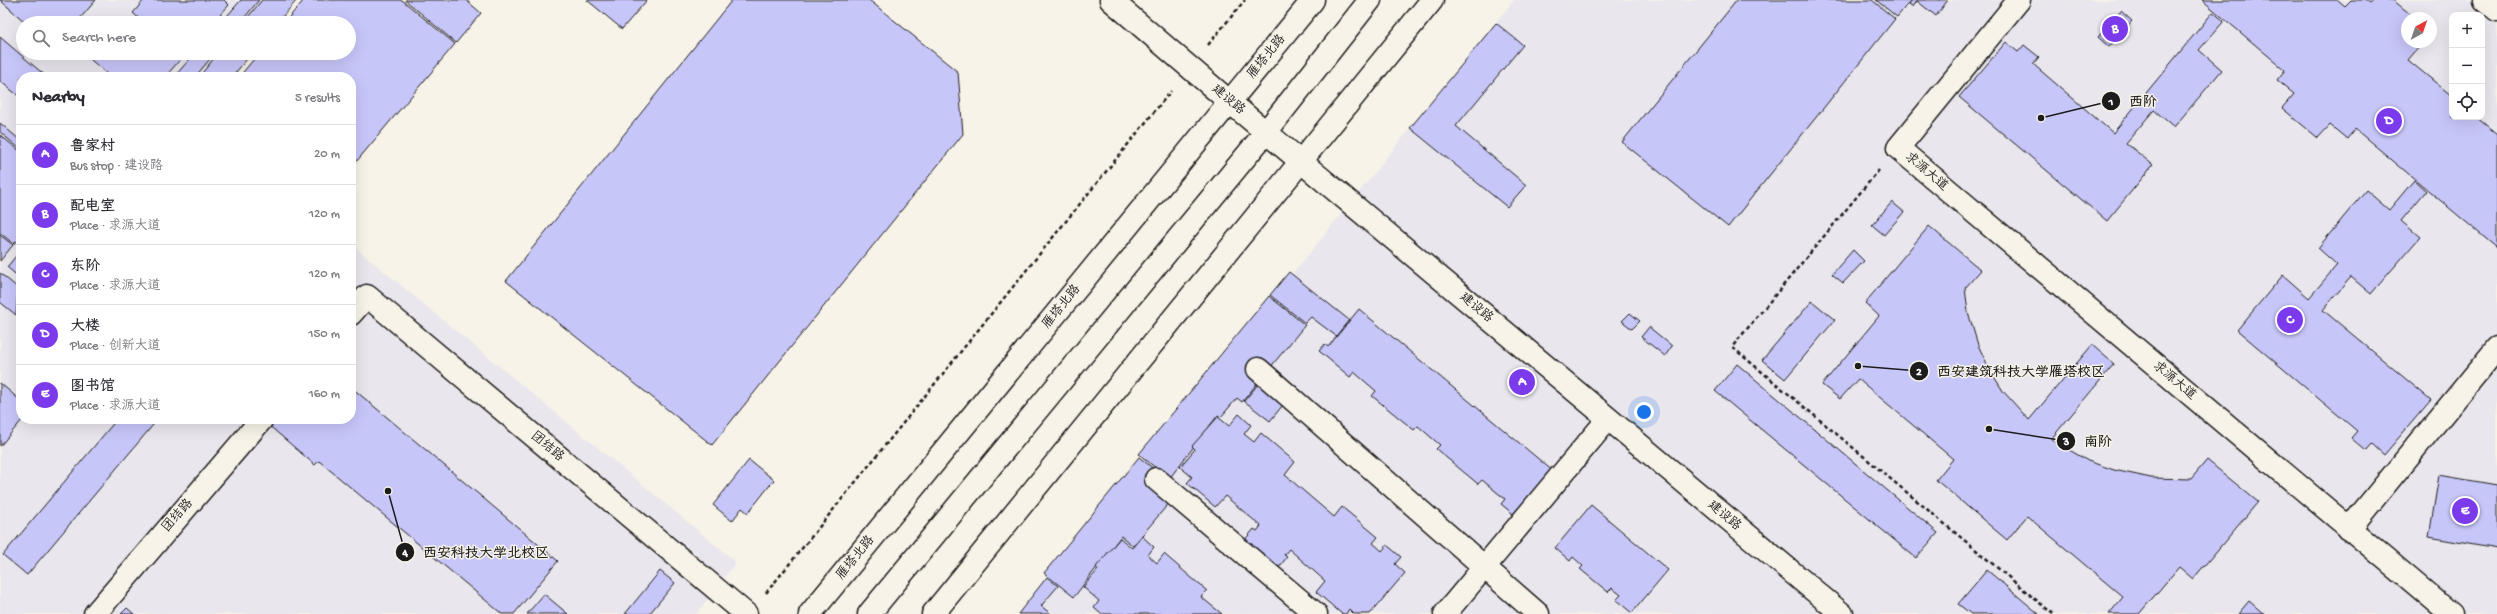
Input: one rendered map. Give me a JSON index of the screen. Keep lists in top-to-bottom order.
{
  "streets": {
    "street": [
      "雁塔北路",
      "建设路",
      "求源大道",
      "团结路"
    ]
  },
  "crossings": [
    ["雁塔北路", "建设路"]
  ],
  "places": [
    "西阶",
    "西安建筑科技大学雁塔校区",
    "南阶",
    "西安科技大学北校区"
  ],
  "north": "top right",
  "page": {
    "map_buttons": ["+", "−"],
    "pins": [
      "B",
      "D",
      "C",
      "A",
      "E"
    ],
    "search": "Search here",
    "heading": ["Nearby", "5 results"],
    "list": [
      {
        "mark": "A",
        "name": "鲁家村",
        "note": "Bus stop · 建设路",
        "value": "20 m"
      },
      {
        "mark": "B",
        "name": "配电室",
        "note": "Place · 求源大道",
        "value": "120 m"
      },
      {
        "mark": "C",
        "name": "东阶",
        "note": "Place · 求源大道",
        "value": "120 m"
      },
      {
        "mark": "D",
        "name": "大楼",
        "note": "Place · 创新大道",
        "value": "150 m"
      },
      {
        "mark": "E",
        "name": "图书馆",
        "note": "Place · 求源大道",
        "value": "160 m"
      }
    ]
  }
}
